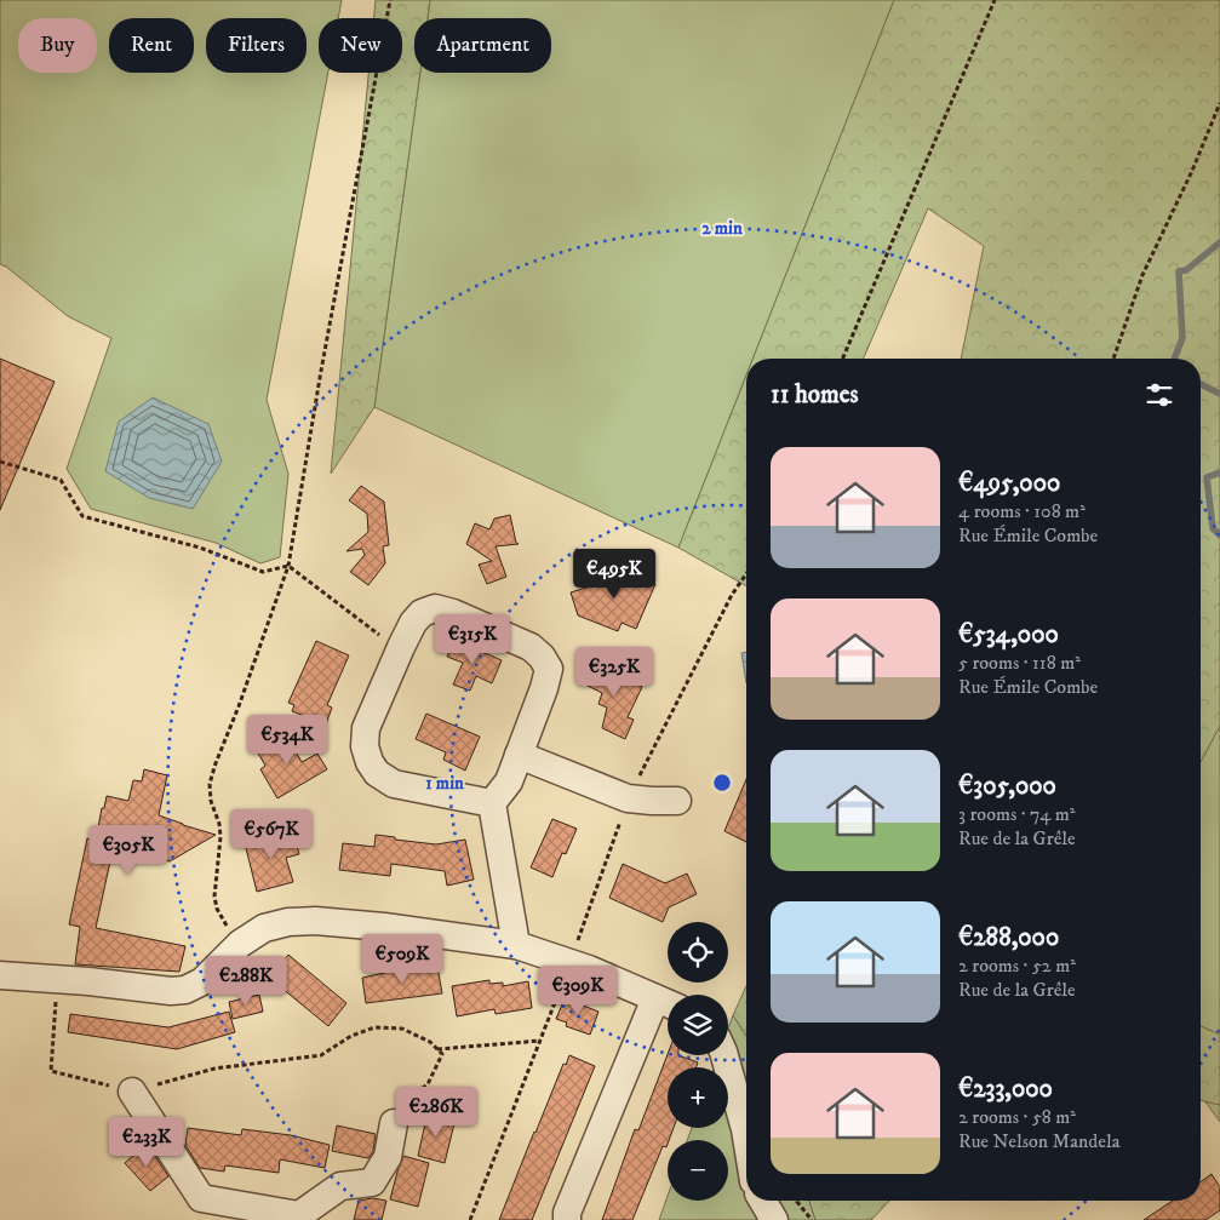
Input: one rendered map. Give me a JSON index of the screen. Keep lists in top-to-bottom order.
{
  "page": {
    "chip": [
      "Buy",
      "Rent",
      "Filters",
      "New",
      "Apartment"
    ],
    "heading": "11 homes",
    "list": [
      {
        "name": "€495,000",
        "note": "4 rooms · 108 m² · Rue Émile Combe"
      },
      {
        "name": "€534,000",
        "note": "5 rooms · 118 m² · Rue Émile Combe"
      },
      {
        "name": "€305,000",
        "note": "3 rooms · 74 m² · Rue de la Grêle"
      },
      {
        "name": "€288,000",
        "note": "2 rooms · 52 m² · Rue de la Grêle"
      },
      {
        "name": "€233,000",
        "note": "2 rooms · 58 m² · Rue Nelson Mandela"
      }
    ],
    "price": [
      "€495K",
      "€315K",
      "€325K",
      "€534K",
      "€567K",
      "€305K",
      "€509K",
      "€288K",
      "€309K",
      "€286K",
      "€233K"
    ],
    "map_buttons": ["+", "−"]
  },
  "rings": ["2 min", "1 min"]
}
